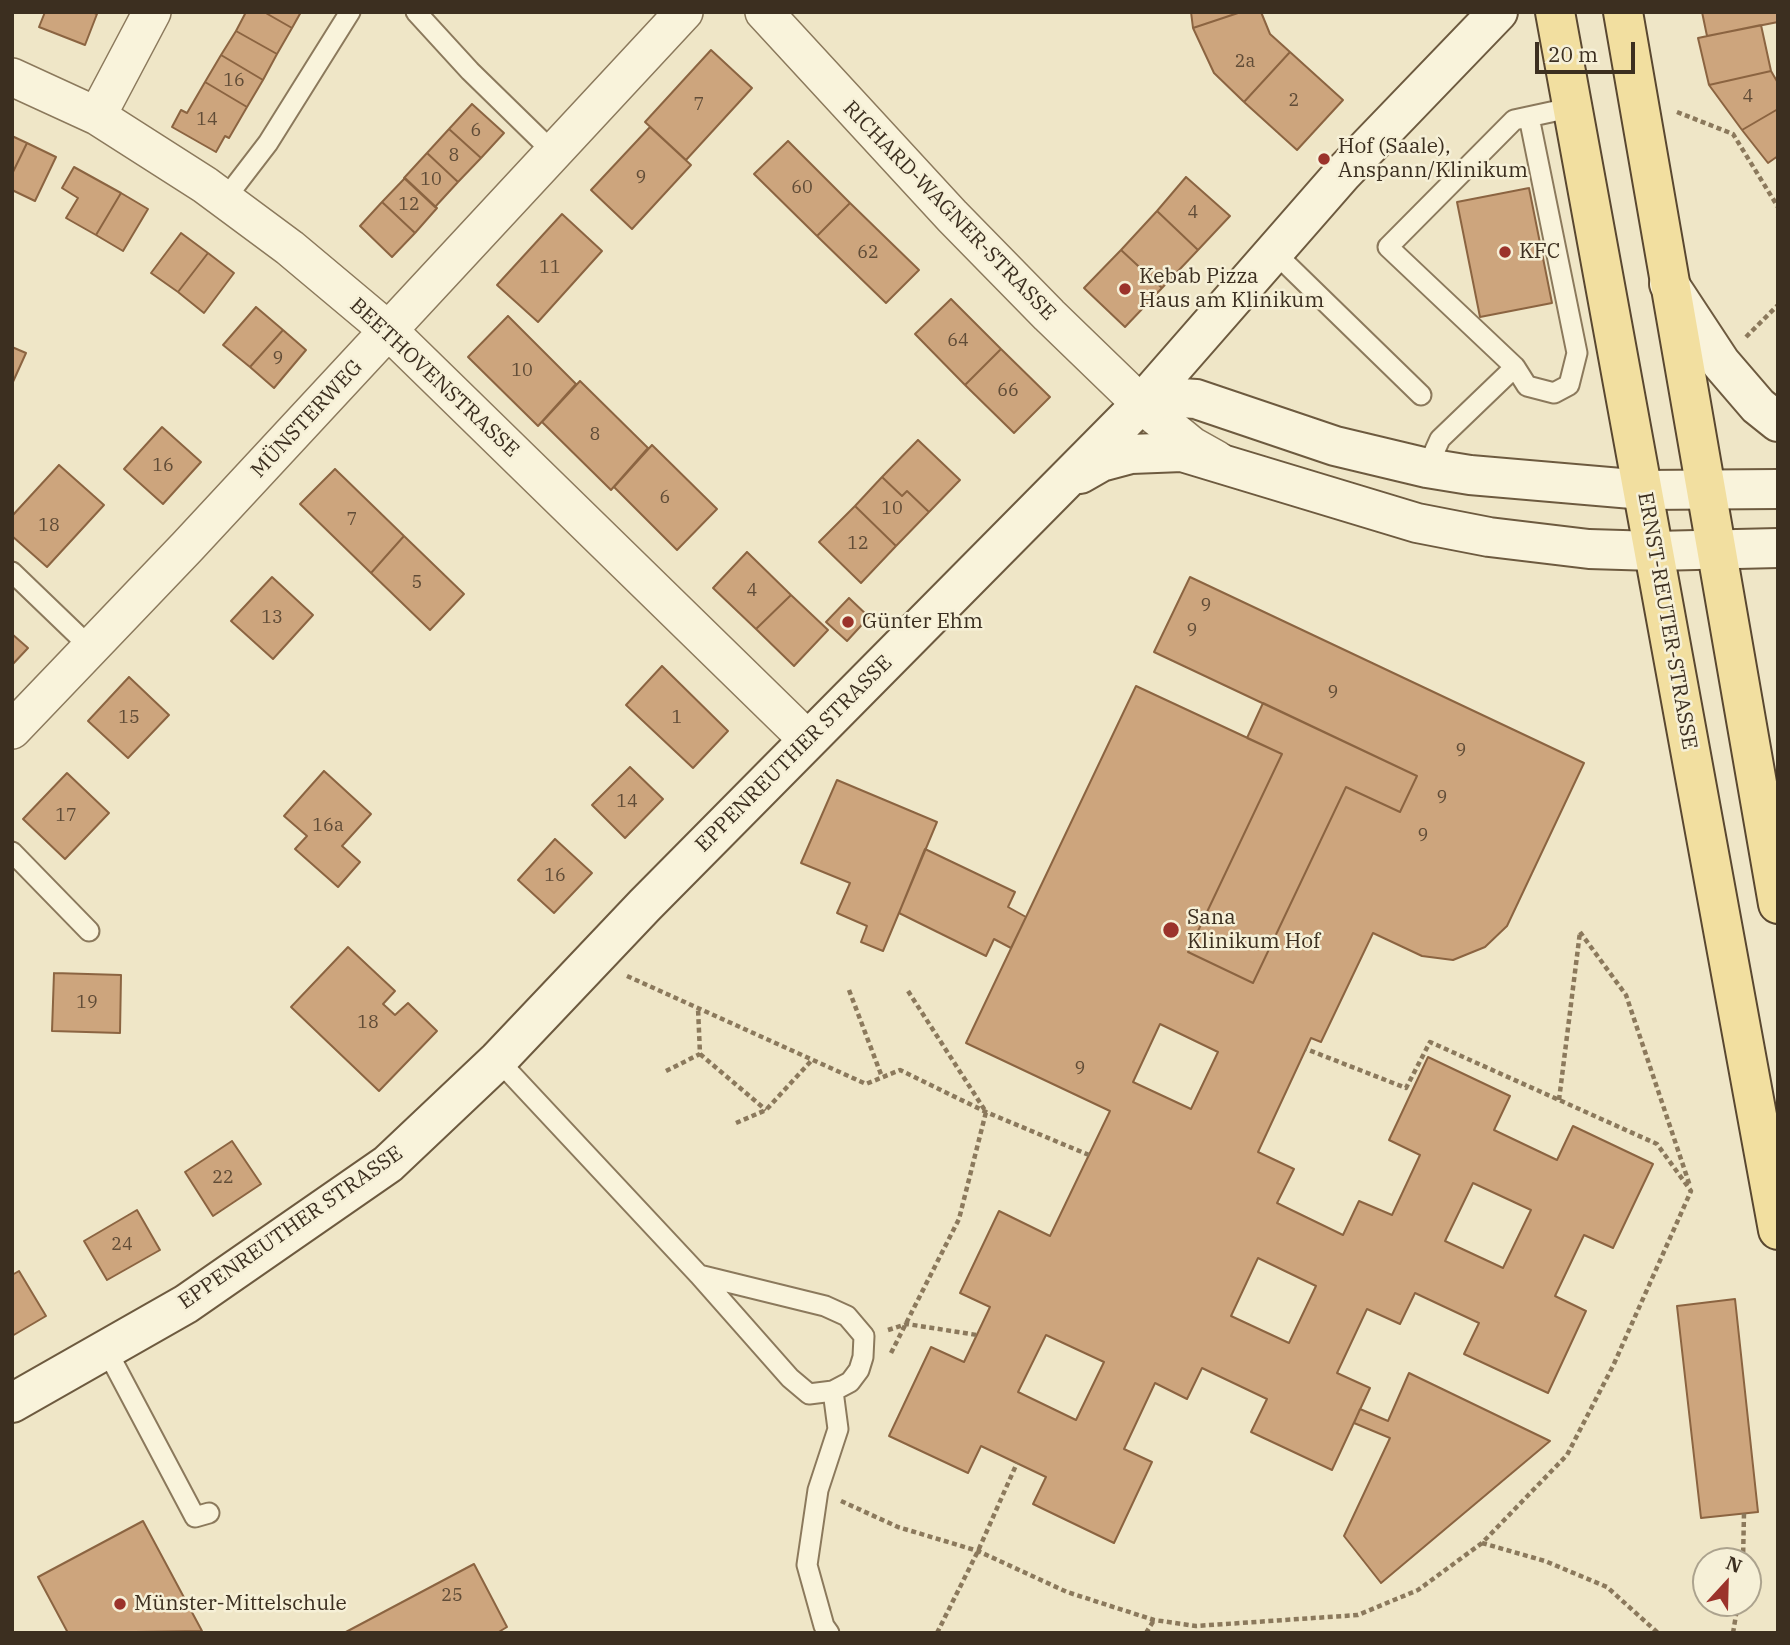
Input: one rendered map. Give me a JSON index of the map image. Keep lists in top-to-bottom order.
{
  "streets": {
    "main road": ["RICHARD-WAGNER-STRASSE", "ERNST-REUTER-STRASSE", "EPPENREUTHER STRASSE"],
    "street": ["BEETHOVENSTRASSE", "MÜNSTERWEG"]
  },
  "crossings": [
    ["RICHARD-WAGNER-STRASSE", "ERNST-REUTER-STRASSE"],
    ["RICHARD-WAGNER-STRASSE", "EPPENREUTHER STRASSE"],
    ["BEETHOVENSTRASSE", "MÜNSTERWEG"],
    ["BEETHOVENSTRASSE", "EPPENREUTHER STRASSE"]
  ],
  "places": [
    "Hof (Saale), Anspann/Klinikum",
    "KFC",
    "Kebab Pizza Haus am Klinikum",
    "Günter Ehm",
    "Sana Klinikum Hof",
    "Münster-Mittelschule"
  ],
  "house_numbers": [
    "2a",
    "16",
    "4",
    "2",
    "7",
    "14",
    "6",
    "8",
    "9",
    "10",
    "60",
    "12",
    "4",
    "62",
    "11",
    "64",
    "9",
    "10",
    "66",
    "8",
    "16",
    "6",
    "10",
    "7",
    "18",
    "12",
    "5",
    "4",
    "9",
    "13",
    "9",
    "9",
    "15",
    "1",
    "9",
    "9",
    "14",
    "17",
    "16a",
    "9",
    "16",
    "19",
    "18",
    "9",
    "22",
    "24",
    "25"
  ],
  "scale_bar": "20 m",
  "north": "top"
}
